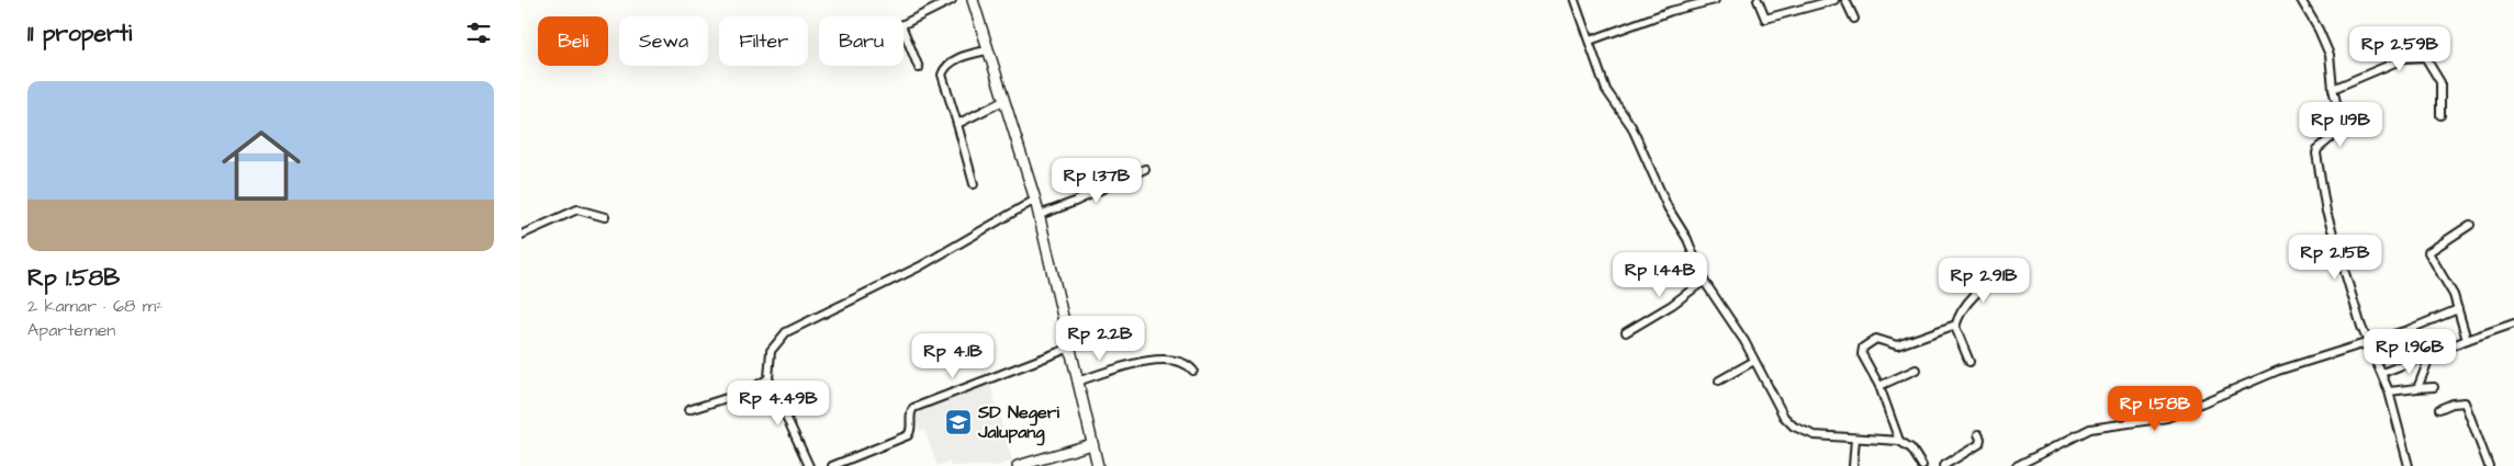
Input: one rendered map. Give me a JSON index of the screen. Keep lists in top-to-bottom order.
{
  "places": {
    "school or university": ["SD Negeri Jalupang"]
  },
  "page": {
    "heading": "11 properti",
    "chip": [
      "Beli",
      "Sewa",
      "Filter",
      "Baru"
    ],
    "price": [
      "Rp 2.59B",
      "Rp 1.19B",
      "Rp 1.37B",
      "Rp 2.15B",
      "Rp 1.44B",
      "Rp 2.91B",
      "Rp 2.2B",
      "Rp 1.96B",
      "Rp 4.1B",
      "Rp 4.49B",
      "Rp 1.58B"
    ],
    "list": [
      {
        "name": "Rp 1.58B",
        "note": "2 kamar · 68 m² · Apartemen"
      }
    ]
  }
}
